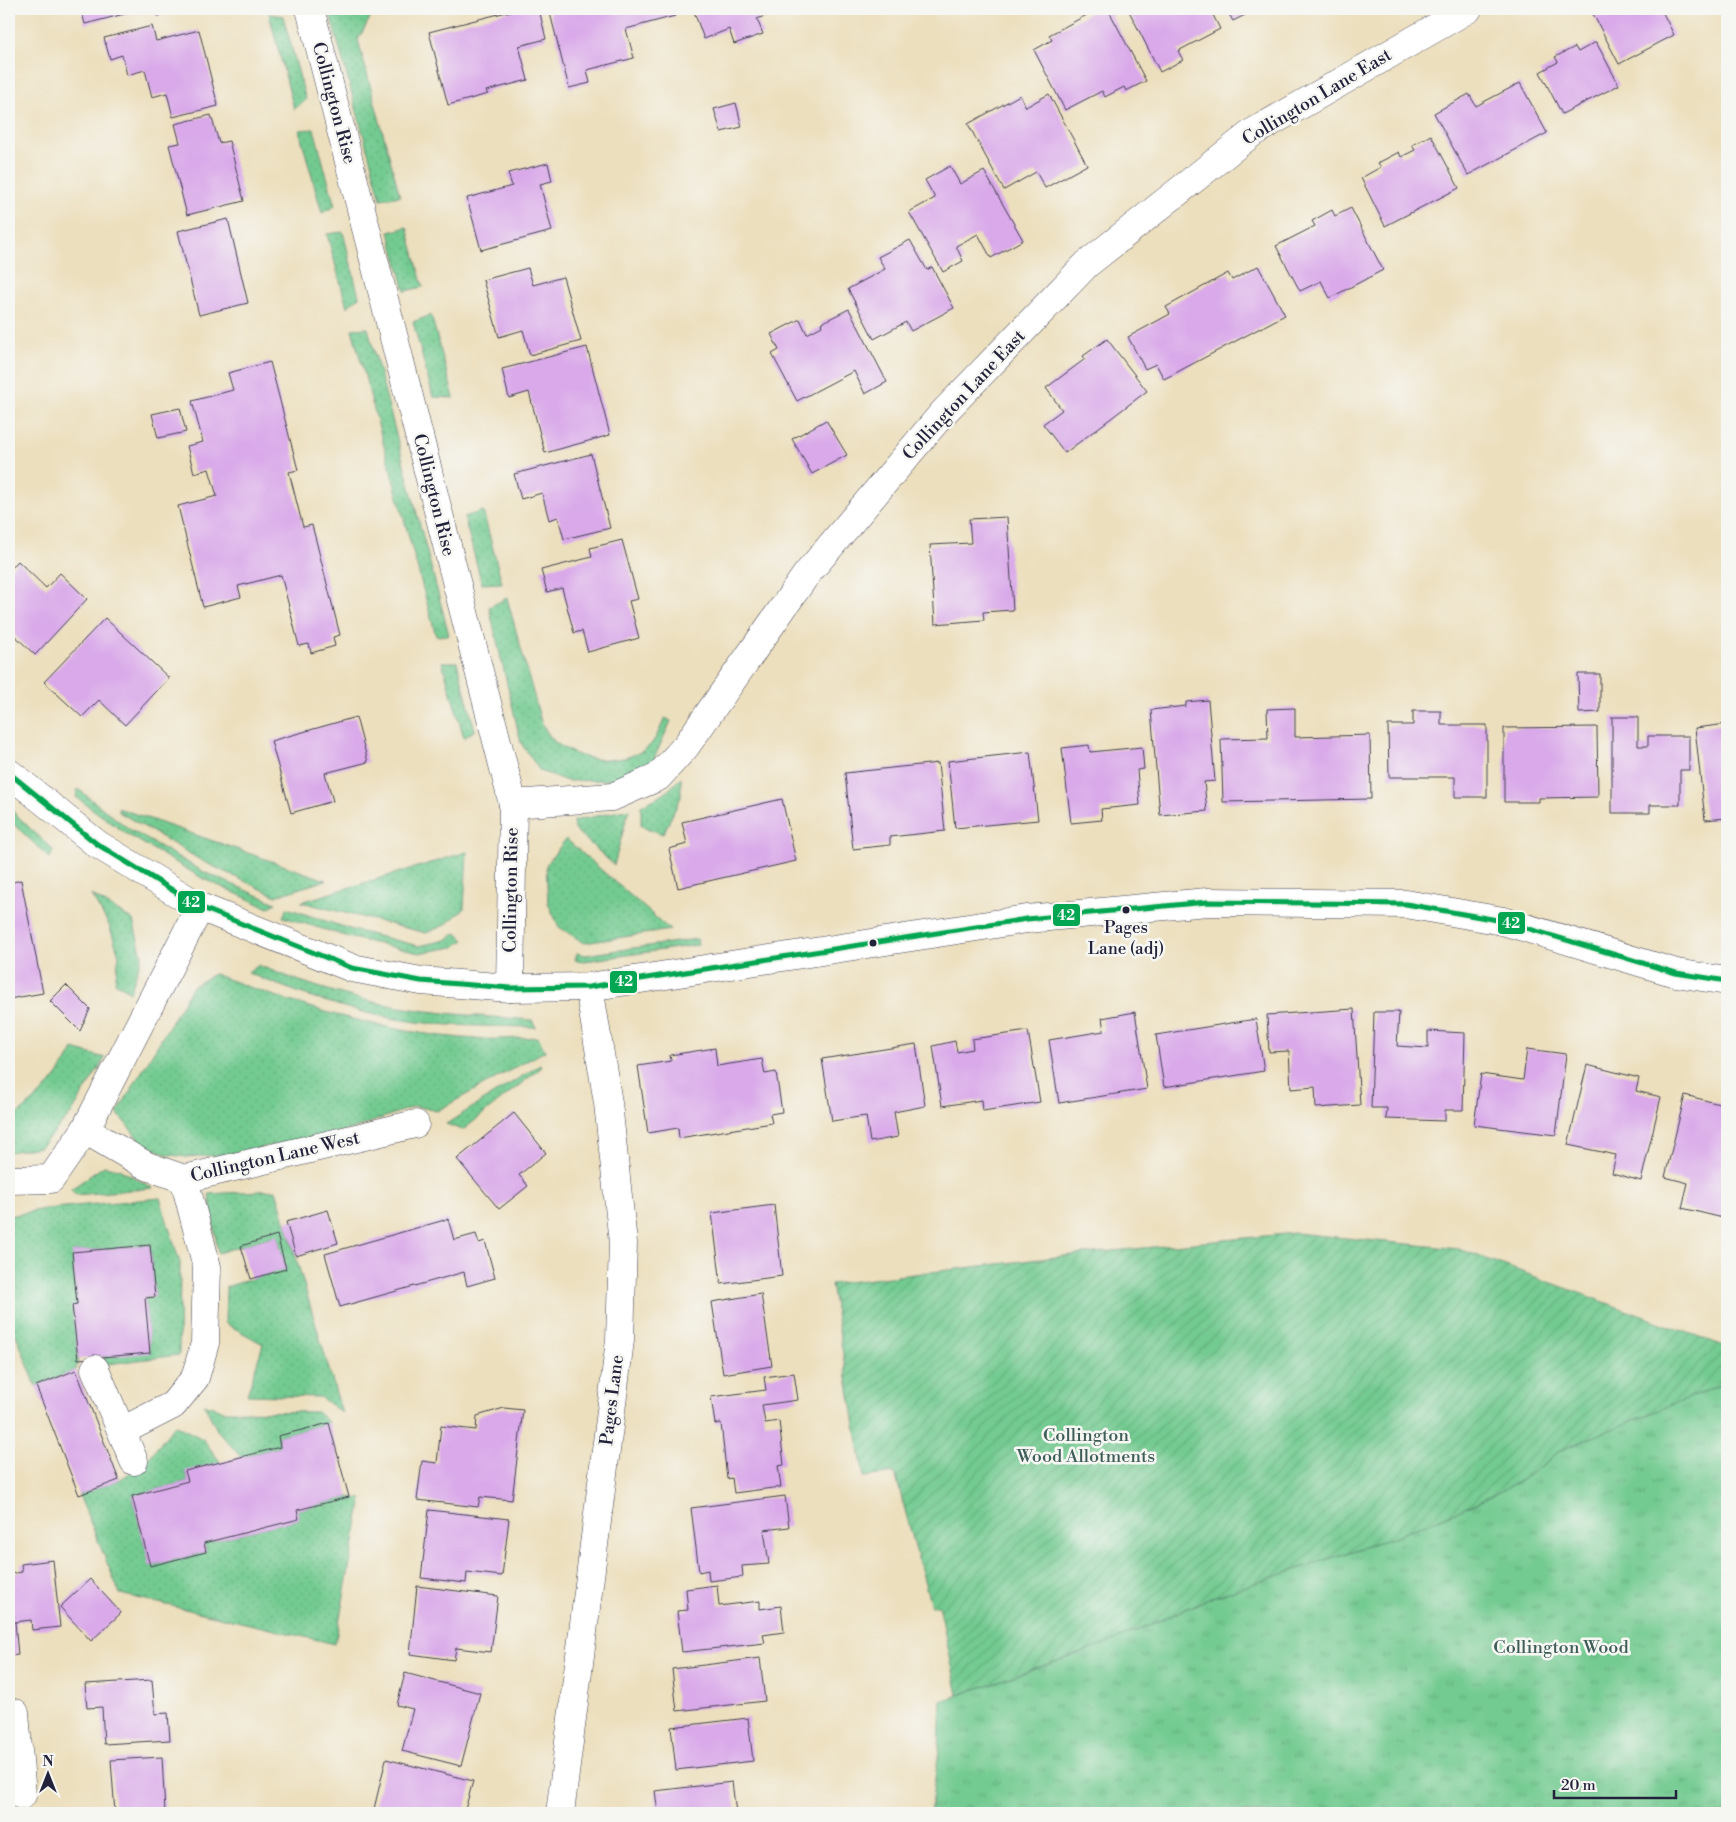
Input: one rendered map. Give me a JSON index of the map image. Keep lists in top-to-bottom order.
{
  "streets": {
    "street": [
      "Collington Lane East",
      "Collington Rise",
      "Collington Lane West",
      "Pages Lane"
    ]
  },
  "crossings": [
    ["Collington Lane East", "Collington Rise"]
  ],
  "parks": ["Collington Wood Allotments", "Collington Wood"],
  "places": ["Pages Lane (adj)"],
  "lines": ["transit line 42"],
  "scale_bar": "20 m",
  "north": "top"
}
